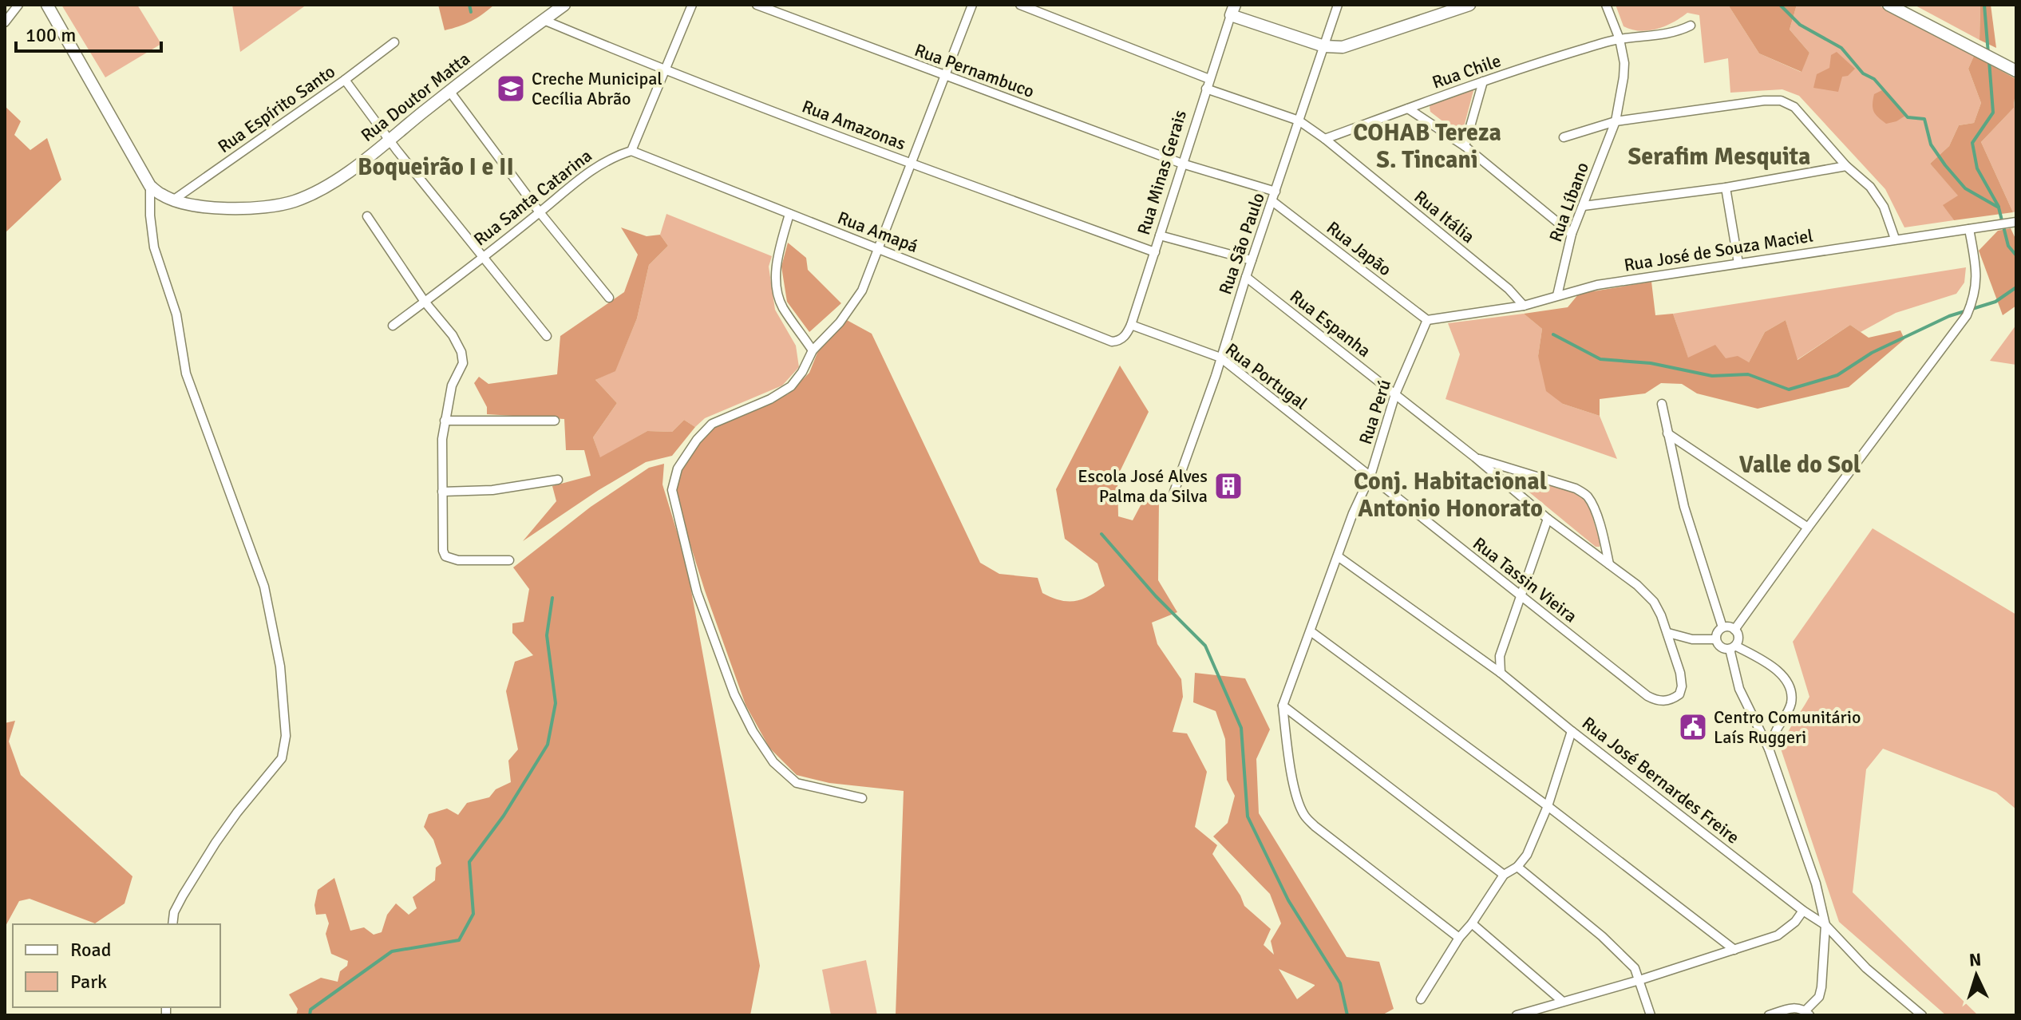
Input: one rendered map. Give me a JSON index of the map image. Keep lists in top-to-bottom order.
{
  "streets": {
    "street": [
      "Rua Pernambuco",
      "Rua Chile",
      "Rua Doutor Matta",
      "Rua Espírito Santo",
      "Rua Amazonas",
      "Rua Minas Gerais",
      "Rua Santa Catarina",
      "Rua Líbano",
      "Rua Itália",
      "Rua Amapá",
      "Rua São Paulo",
      "Rua Japão",
      "Rua José de Souza Maciel",
      "Rua Espanha",
      "Rua Portugal",
      "Rua Perú",
      "Rua Tassin Vieira",
      "Rua José Bernardes Freire"
    ]
  },
  "crossings": [
    ["Rua Pernambuco", "Rua Minas Gerais"],
    ["Rua Chile", "Rua Líbano"],
    ["Rua Chile", "Rua Itália"],
    ["Rua Doutor Matta", "Rua Espírito Santo"],
    ["Rua Doutor Matta", "Rua Amazonas"],
    ["Rua Amazonas", "Rua Minas Gerais"],
    ["Rua Minas Gerais", "Rua Itália"],
    ["Rua Minas Gerais", "Rua Amapá"],
    ["Rua Minas Gerais", "Rua Portugal"],
    ["Rua Santa Catarina", "Rua Amapá"],
    ["Rua Líbano", "Rua José de Souza Maciel"],
    ["Rua Itália", "Rua São Paulo"],
    ["Rua Itália", "Rua José de Souza Maciel"],
    ["Rua Amapá", "Rua Portugal"],
    ["Rua São Paulo", "Rua Japão"],
    ["Rua São Paulo", "Rua Espanha"],
    ["Rua São Paulo", "Rua Portugal"],
    ["Rua Japão", "Rua José de Souza Maciel"],
    ["Rua Japão", "Rua Perú"],
    ["Rua José de Souza Maciel", "Rua Perú"],
    ["Rua Espanha", "Rua Perú"],
    ["Rua Espanha", "Rua Tassin Vieira"],
    ["Rua Portugal", "Rua Perú"],
    ["Rua Portugal", "Rua Tassin Vieira"],
    ["Rua Perú", "Rua Tassin Vieira"],
    ["Rua Perú", "Rua José Bernardes Freire"]
  ],
  "districts": [
    "COHAB Tereza S. Tincani",
    "Serafim Mesquita",
    "Boqueirão I e II",
    "Valle do Sol",
    "Conj. Habitacional Antonio Honorato"
  ],
  "places": {
    "school or university": ["Creche Municipal Cecília Abrão"],
    "building": ["Escola José Alves Palma da Silva"],
    "public building": ["Centro Comunitário Laís Ruggeri"]
  },
  "legend": ["Road", "Park"],
  "scale_bar": "100 m",
  "north": "top"
}
